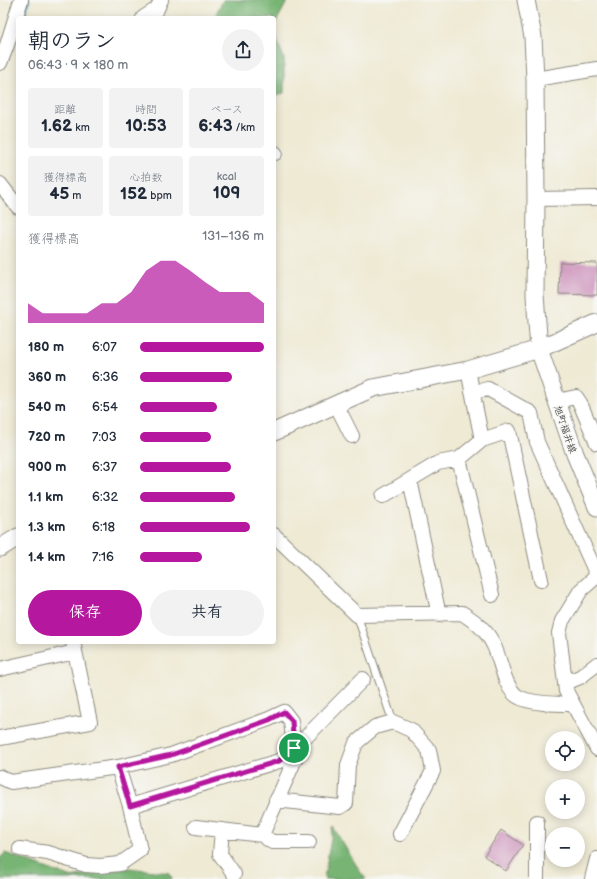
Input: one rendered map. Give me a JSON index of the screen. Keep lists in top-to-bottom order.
{
  "streets": {
    "street": ["旭町福井線"]
  },
  "page": {
    "heading": ["朝のラン", "06:43 · 9 × 180 m"],
    "stats": [
      ["距離", "1.62 km"],
      ["時間", "10:53"],
      ["ペース", "6:43 /km"],
      ["獲得標高", "45 m"],
      ["心拍数", "152 bpm"],
      ["kcal", "109"]
    ],
    "chart": ["獲得標高", "131–136 m"],
    "list": [
      {
        "name": "180 m",
        "note": "6:07"
      },
      {
        "name": "360 m",
        "note": "6:36"
      },
      {
        "name": "540 m",
        "note": "6:54"
      },
      {
        "name": "720 m",
        "note": "7:03"
      },
      {
        "name": "900 m",
        "note": "6:37"
      },
      {
        "name": "1.1 km",
        "note": "6:32"
      },
      {
        "name": "1.3 km",
        "note": "6:18"
      },
      {
        "name": "1.4 km",
        "note": "7:16"
      }
    ],
    "buttons": ["保存", "共有"],
    "map_buttons": ["+", "−"]
  }
}
